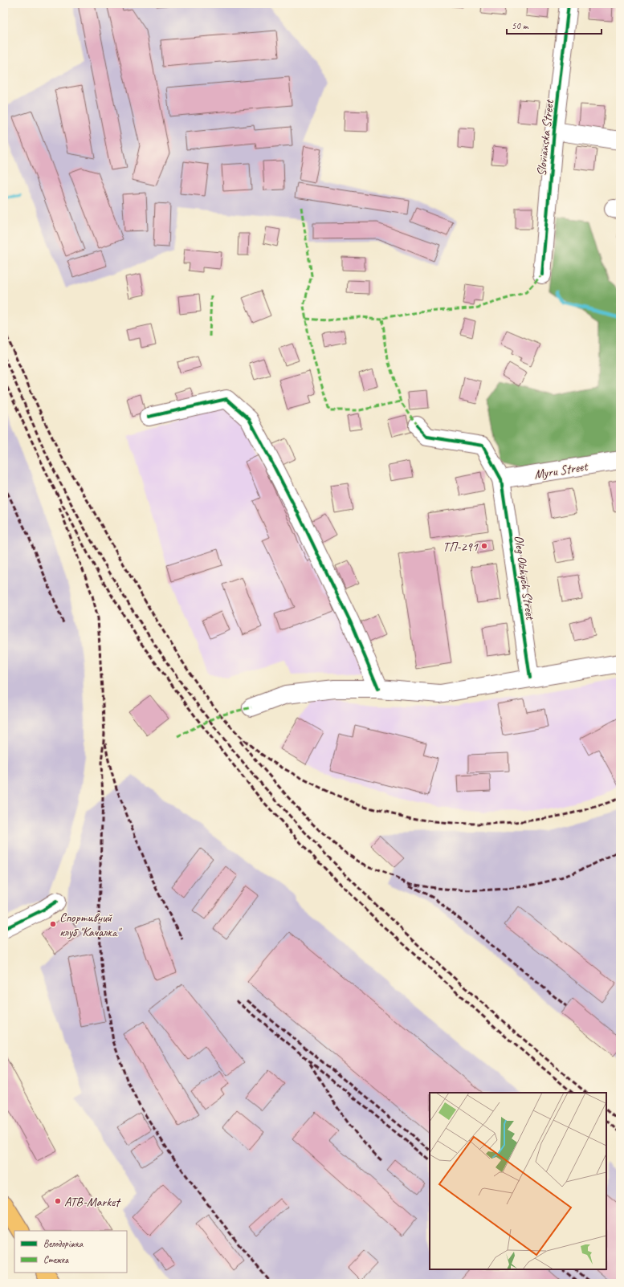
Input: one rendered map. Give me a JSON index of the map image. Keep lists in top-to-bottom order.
{
  "streets": {
    "street": ["Slovianska Street", "Myru Street", "Oleg Olzhych Street"]
  },
  "crossings": [
    ["Myru Street", "Oleg Olzhych Street"]
  ],
  "places": ["ТП-291", "Спортивний клуб \"Качалка\"", "ATB-Market"],
  "legend": ["Велодоріжка", "Стежка"],
  "scale_bar": "50 m"
}
